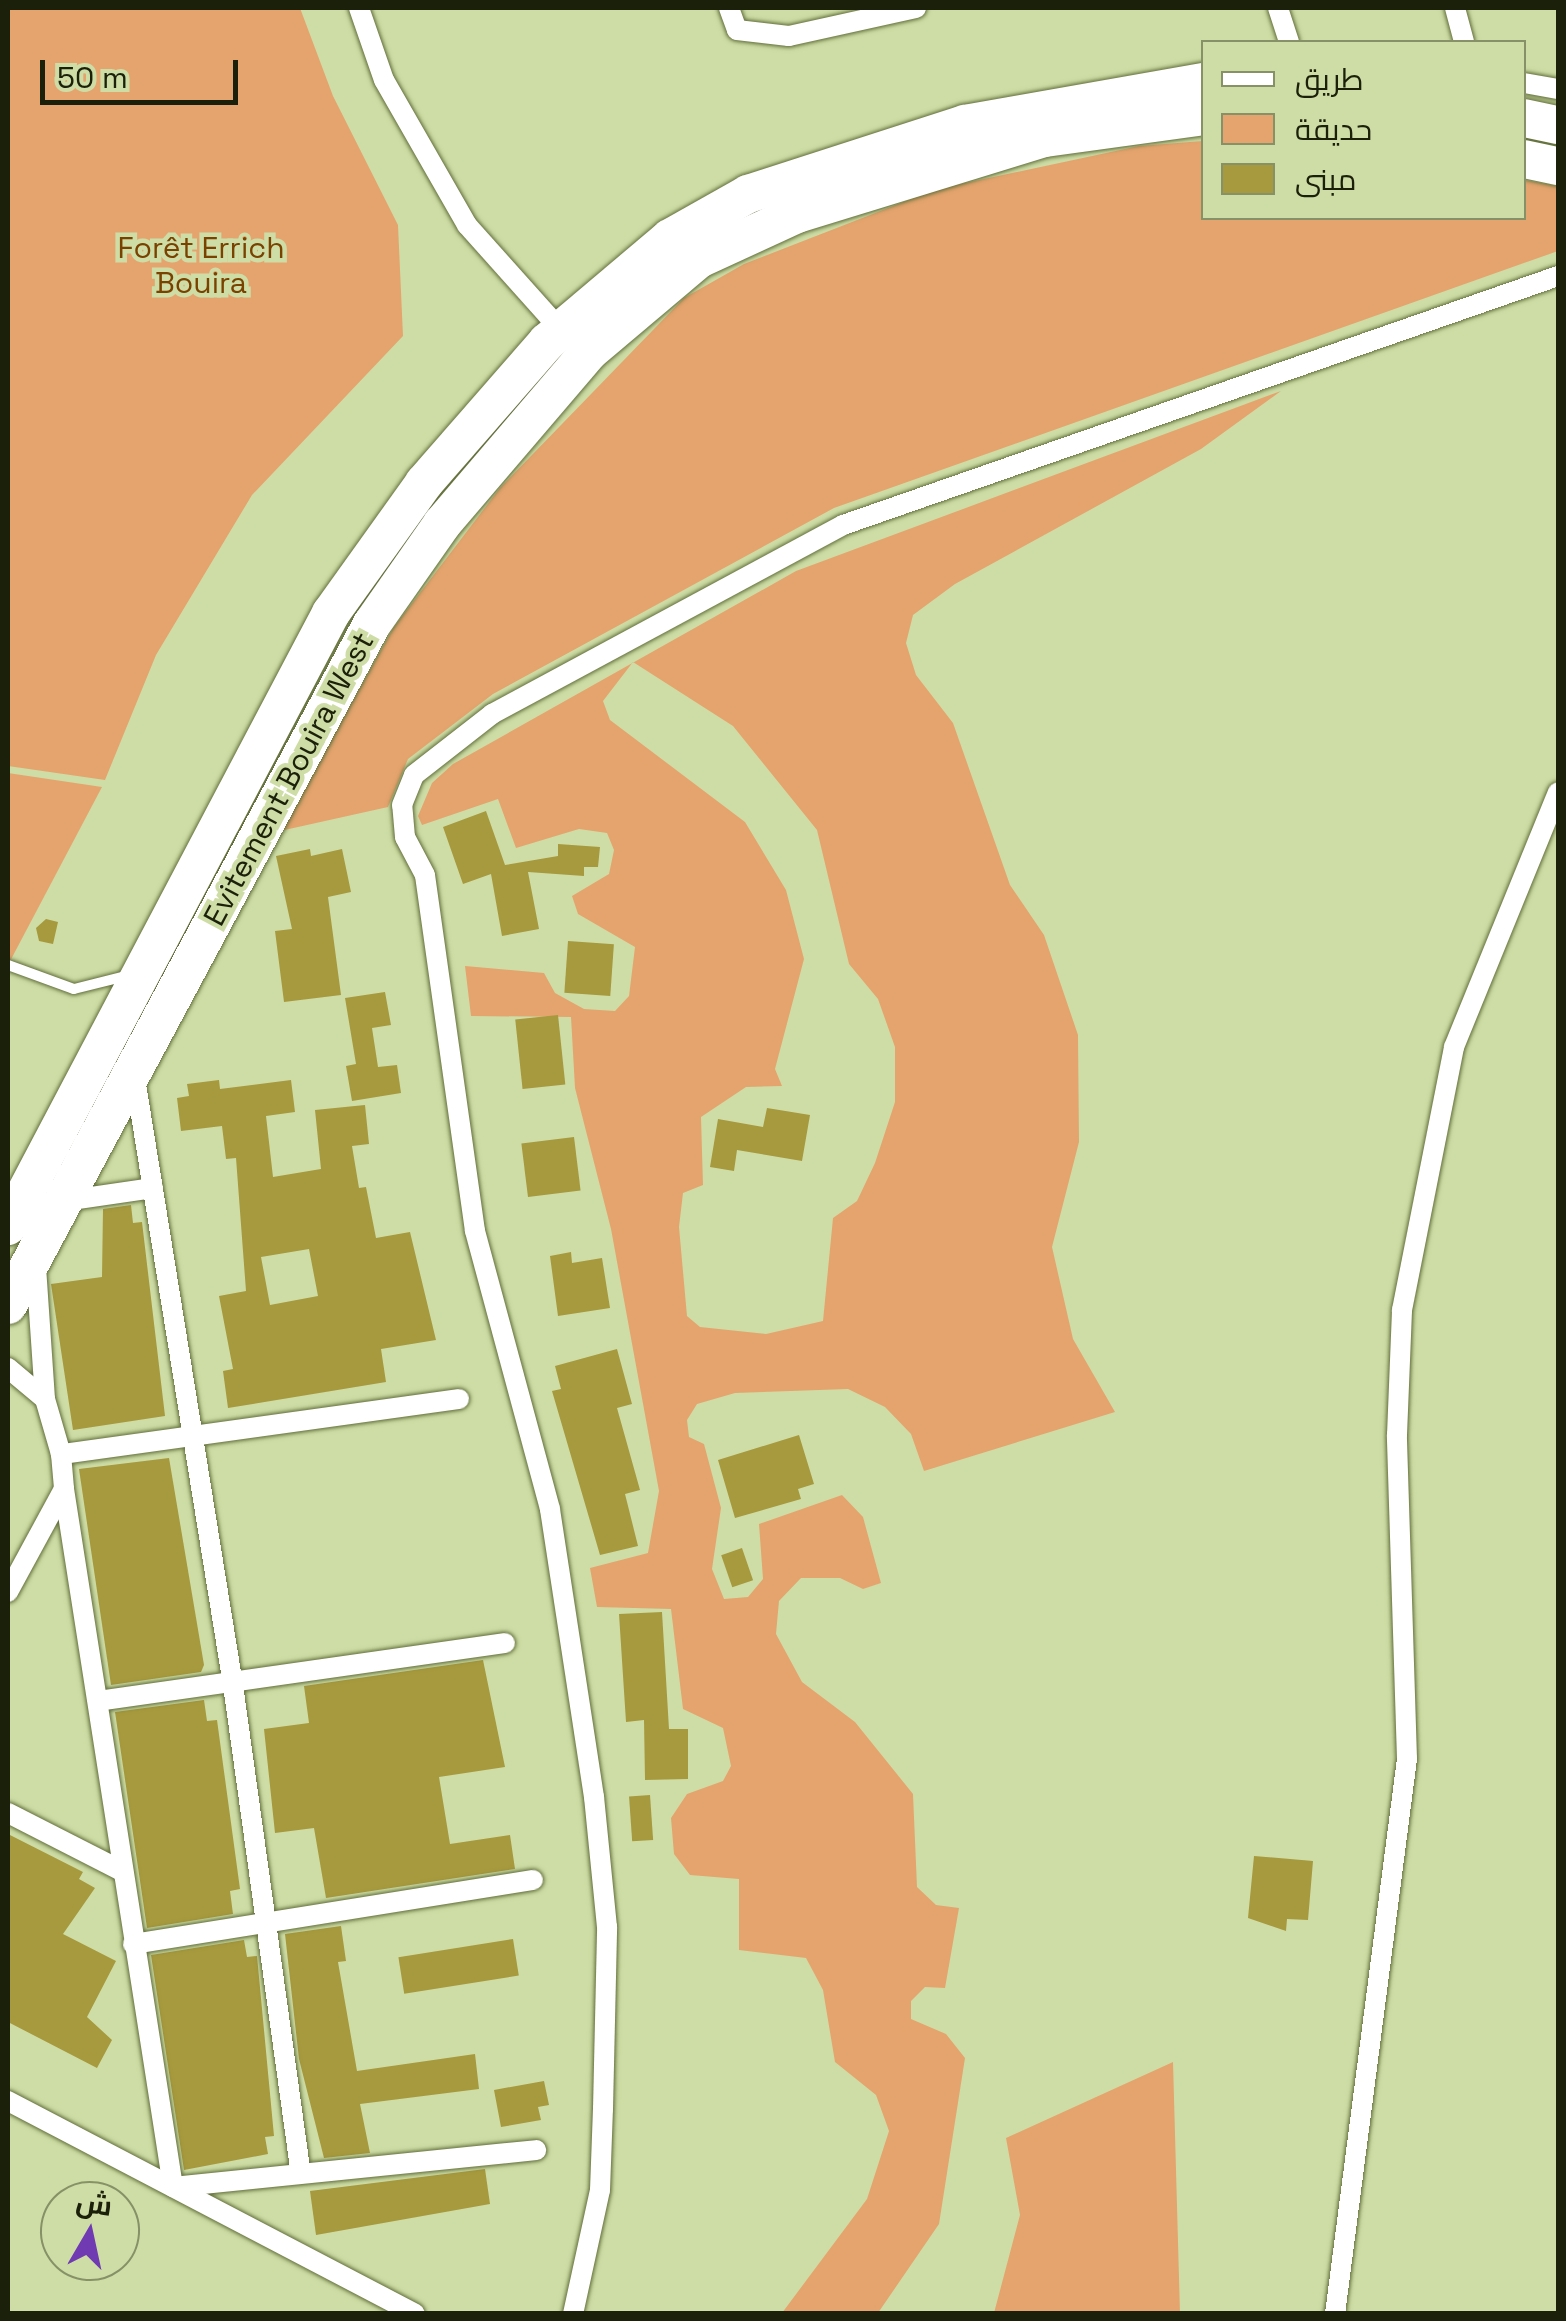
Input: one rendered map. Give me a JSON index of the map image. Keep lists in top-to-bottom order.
{
  "streets": {
    "highway": ["Evitement Bouira West"]
  },
  "parks": ["Forêt Errich Bouira"],
  "legend": ["طريق", "حديقة", "مبنى"],
  "scale_bar": "50 m",
  "north": "top"
}
